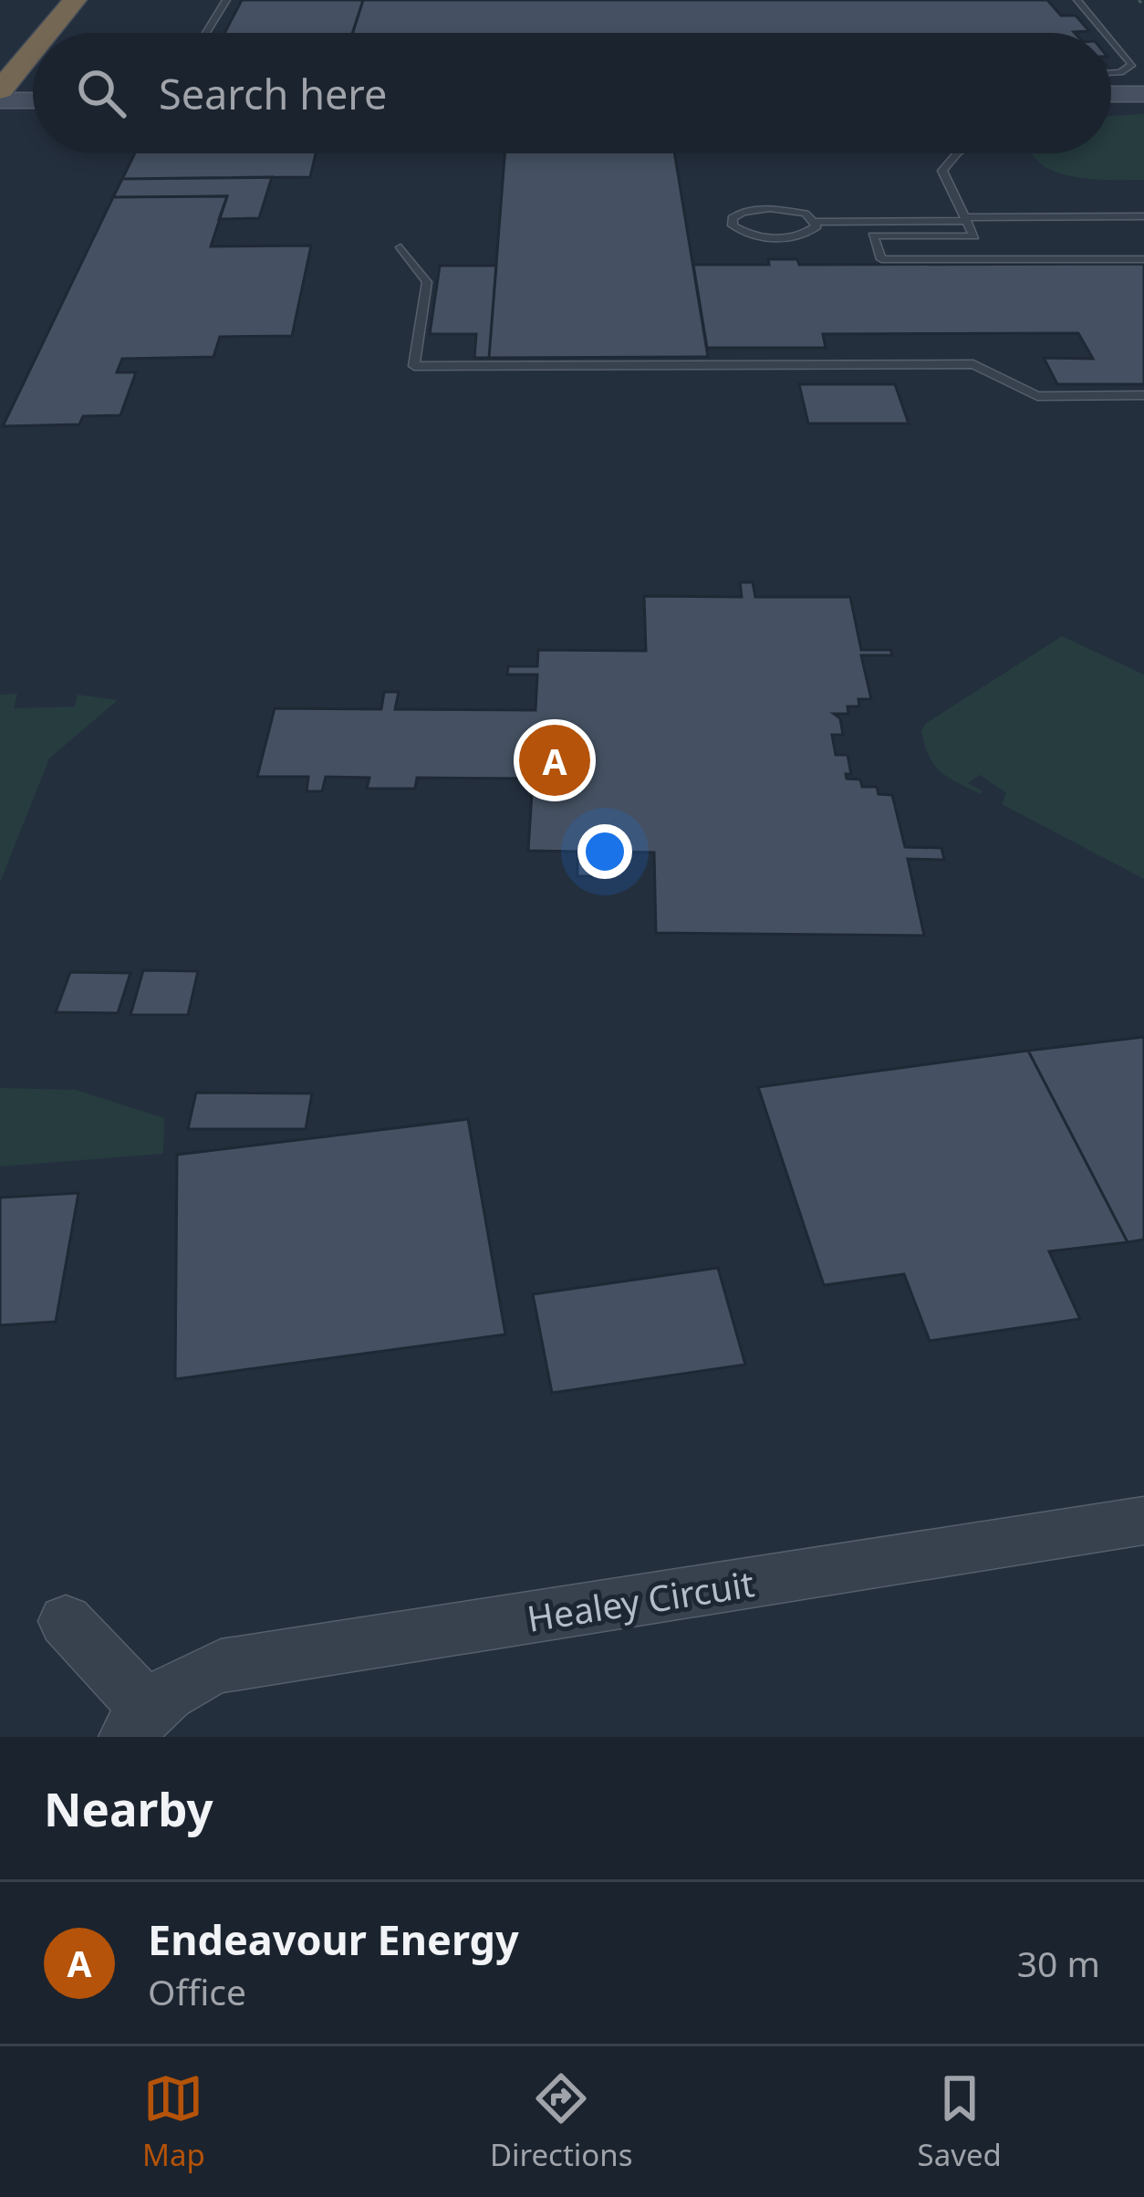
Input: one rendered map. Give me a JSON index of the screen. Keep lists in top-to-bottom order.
{
  "streets": {
    "street": ["Healey Circuit"]
  },
  "page": {
    "search": "Search here",
    "pins": "A",
    "heading": "Nearby",
    "list": [
      {
        "mark": "A",
        "name": "Endeavour Energy",
        "note": "Office",
        "value": "30 m"
      }
    ],
    "nav": ["Map", "Directions", "Saved"]
  }
}
